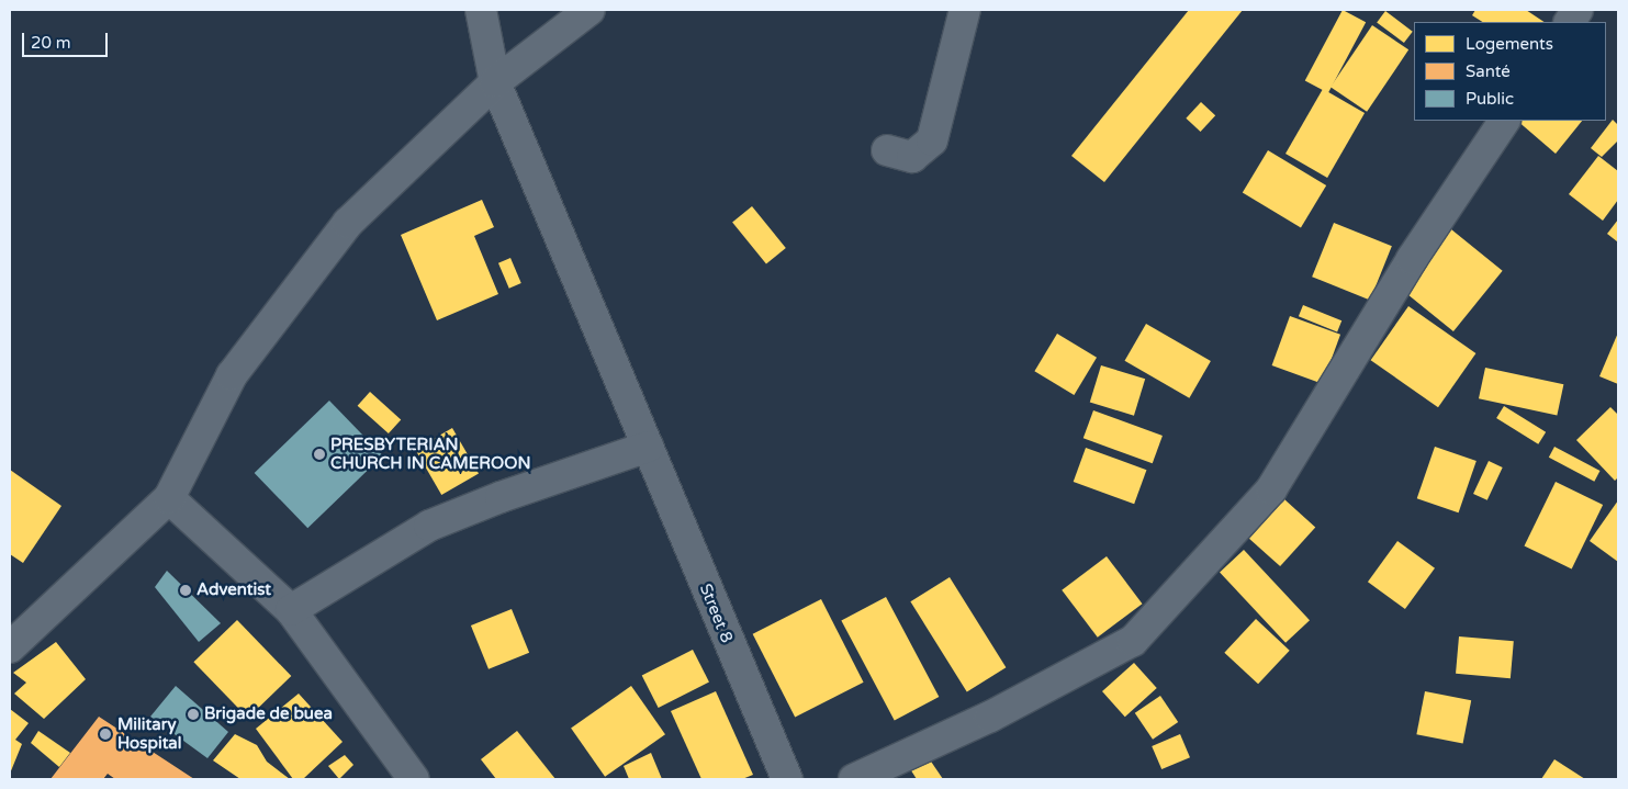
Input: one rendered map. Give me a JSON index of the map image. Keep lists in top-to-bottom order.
{
  "streets": {
    "street": ["Street 8"]
  },
  "places": [
    "PRESBYTERIAN CHURCH IN CAMEROON",
    "Adventist",
    "Brigade de buea",
    "Military Hospital"
  ],
  "legend": ["Logements", "Santé", "Public"],
  "scale_bar": "20 m"
}
